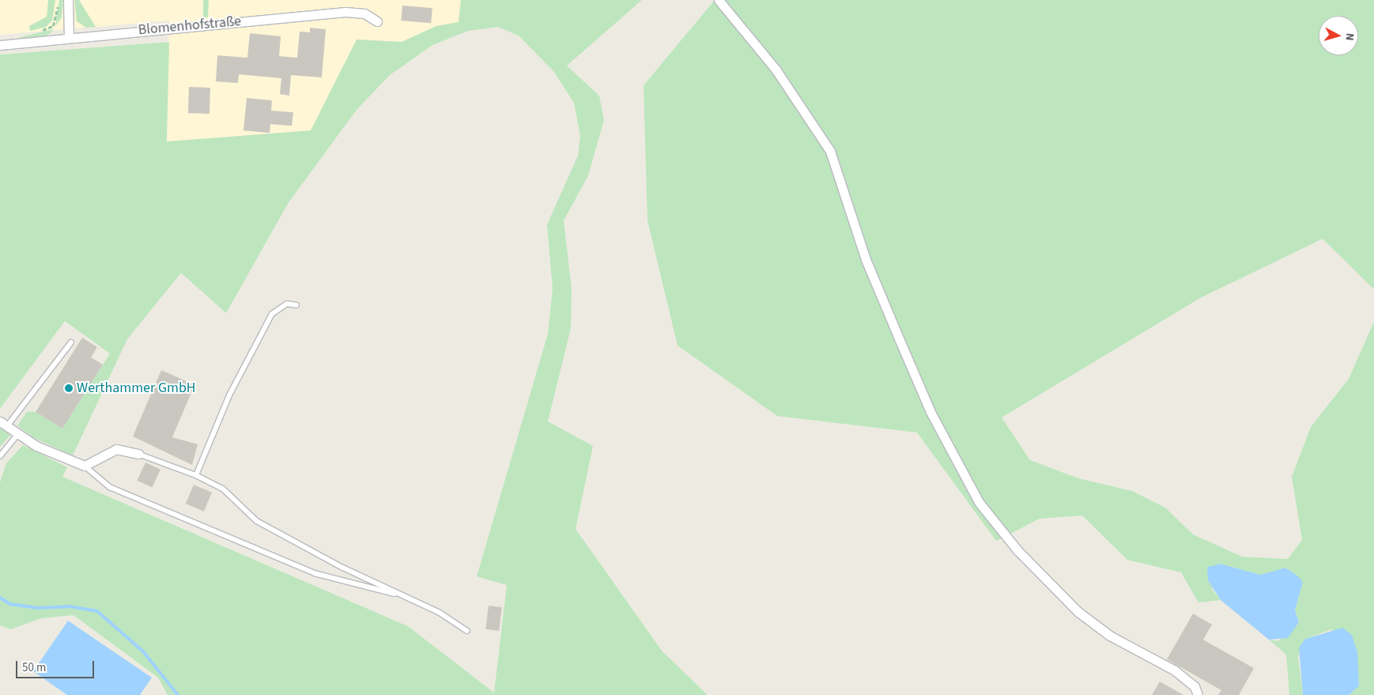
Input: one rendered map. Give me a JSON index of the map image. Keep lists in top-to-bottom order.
{
  "streets": {
    "street": ["Blomenhofstraße"]
  },
  "places": ["Werthammer GmbH"],
  "scale_bar": "50 m",
  "north": "right"
}
